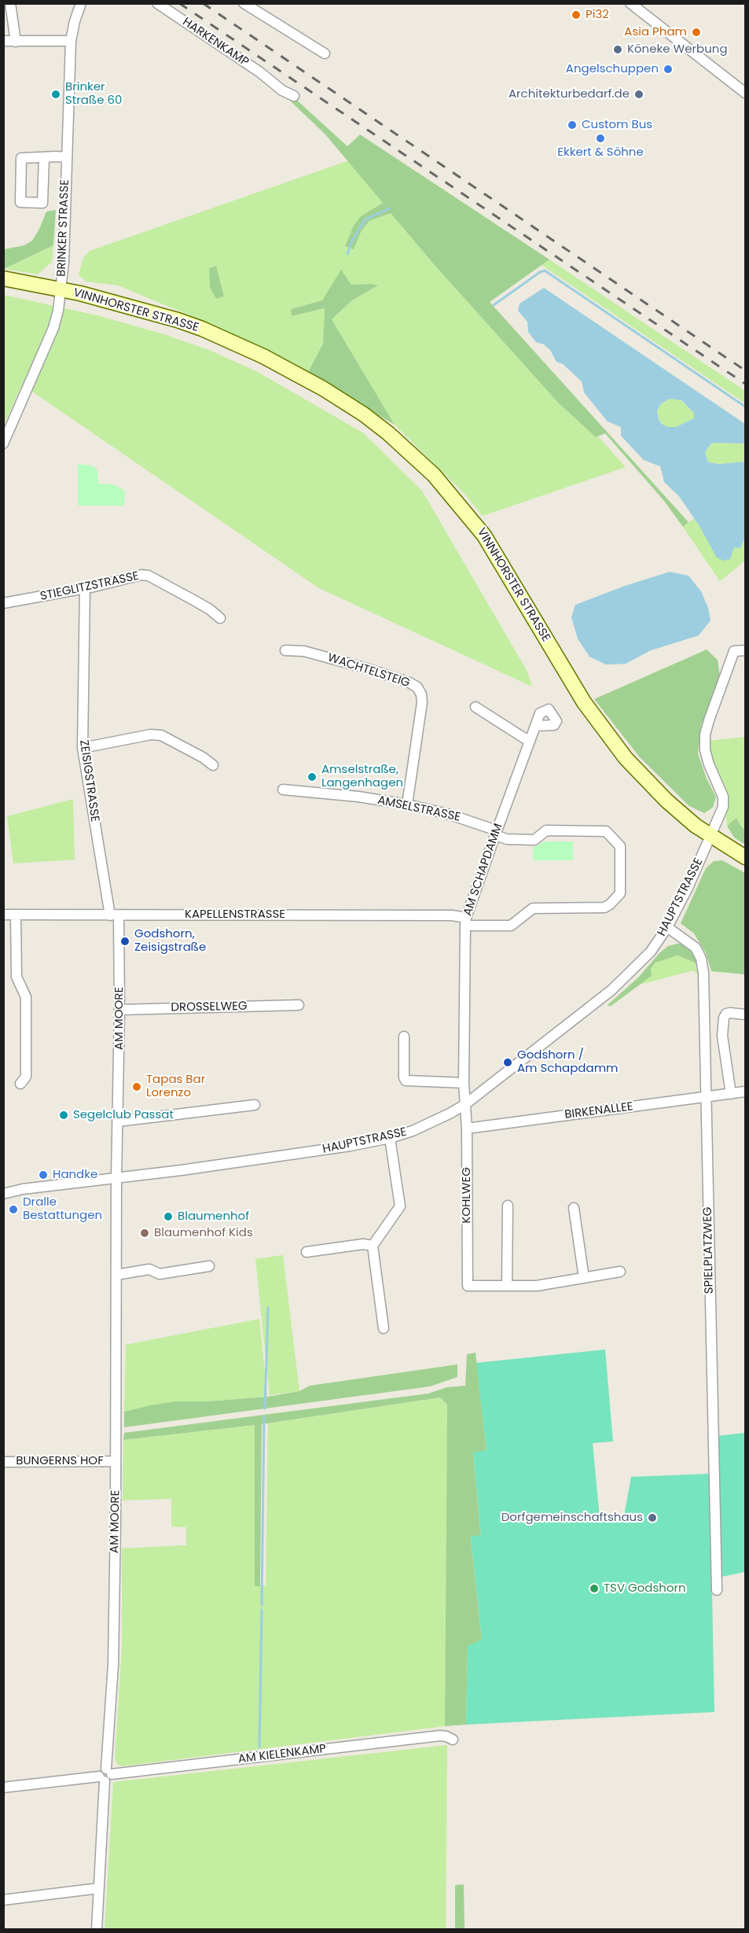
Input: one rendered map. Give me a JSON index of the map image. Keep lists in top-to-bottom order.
{
  "streets": {
    "street": [
      "HARKENKAMP",
      "BRINKER STRASSE",
      "VINNHORSTER STRASSE",
      "STIEGLITZSTRASSE",
      "WACHTELSTEIG",
      "ZEISIGSTRASSE",
      "AMSELSTRASSE",
      "AM SCHAPDAMM",
      "HAUPTSTRASSE",
      "KAPELLENSTRASSE",
      "DROSSELWEG",
      "AM MOORE",
      "BIRKENALLEE",
      "KOHLWEG",
      "SPIELPLATZWEG",
      "BUNGERNS HOF",
      "AM KIELENKAMP"
    ]
  },
  "crossings": [
    ["BRINKER STRASSE", "VINNHORSTER STRASSE"],
    ["VINNHORSTER STRASSE", "HAUPTSTRASSE"],
    ["STIEGLITZSTRASSE", "ZEISIGSTRASSE"],
    ["WACHTELSTEIG", "AMSELSTRASSE"],
    ["ZEISIGSTRASSE", "KAPELLENSTRASSE"],
    ["ZEISIGSTRASSE", "AM MOORE"],
    ["AMSELSTRASSE", "AM SCHAPDAMM"],
    ["AMSELSTRASSE", "KAPELLENSTRASSE"],
    ["AM SCHAPDAMM", "HAUPTSTRASSE"],
    ["AM SCHAPDAMM", "KAPELLENSTRASSE"],
    ["AM SCHAPDAMM", "KOHLWEG"],
    ["HAUPTSTRASSE", "AM MOORE"],
    ["HAUPTSTRASSE", "KOHLWEG"],
    ["HAUPTSTRASSE", "SPIELPLATZWEG"],
    ["KAPELLENSTRASSE", "AM MOORE"],
    ["DROSSELWEG", "AM MOORE"],
    ["AM MOORE", "BUNGERNS HOF"],
    ["AM MOORE", "AM KIELENKAMP"],
    ["BIRKENALLEE", "KOHLWEG"],
    ["BIRKENALLEE", "SPIELPLATZWEG"]
  ],
  "places": [
    "Pi32",
    "Asia Pham",
    "Köneke Werbung",
    "Angelschuppen",
    "Brinker Straße 60",
    "Architekturbedarf.de",
    "Custom Bus",
    "Ekkert & Söhne",
    "Amselstraße, Langenhagen",
    "Godshorn, Zeisigstraße",
    "Godshorn / Am Schapdamm",
    "Tapas Bar Lorenzo",
    "Segelclub Passat",
    "Handke",
    "Dralle Bestattungen",
    "Blaumenhof",
    "Blaumenhof Kids",
    "Dorfgemeinschaftshaus",
    "TSV Godshorn"
  ]
}
